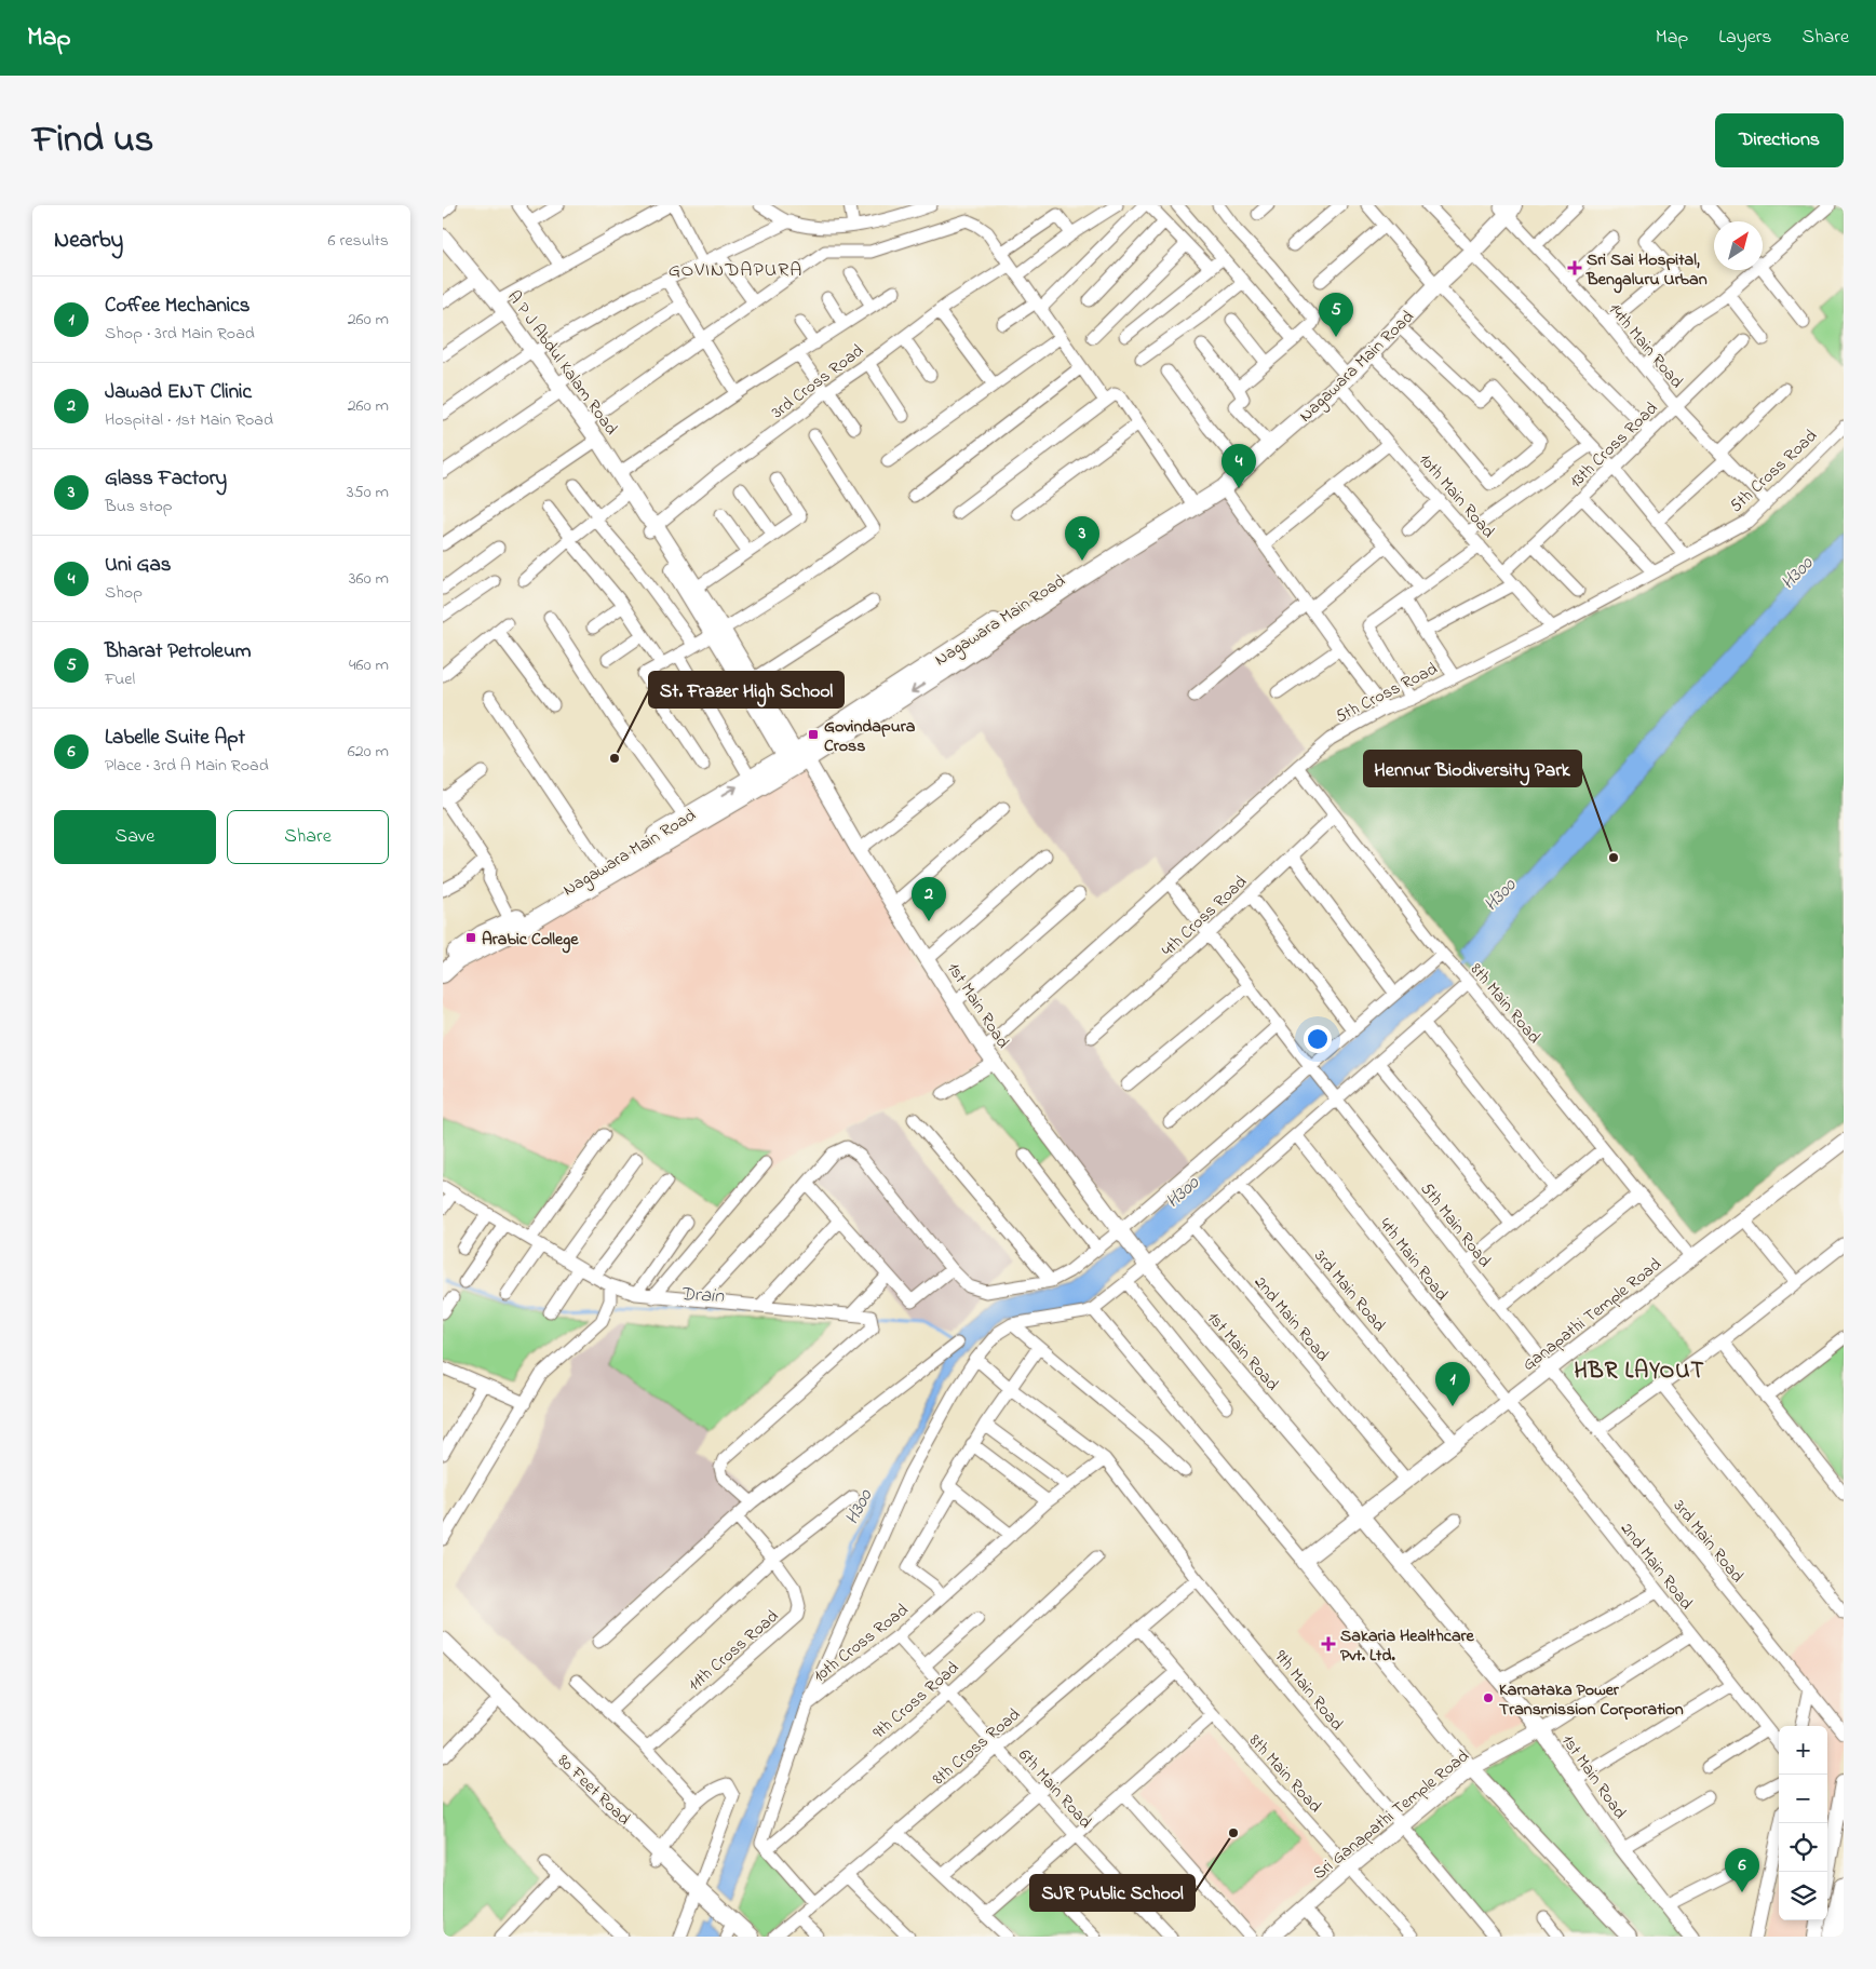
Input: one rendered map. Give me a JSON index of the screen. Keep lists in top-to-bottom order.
{
  "streets": {
    "main road": ["Nagawara Main Road", "80 Feet Road"],
    "street": [
      "14th Main Road",
      "A P J Abdul Kalam Road",
      "3rd Cross Road",
      "13th Cross Road",
      "5th Cross Road",
      "10th Main Road",
      "4th Cross Road",
      "8th Main Road",
      "1st Main Road",
      "5th Main Road",
      "4th Main Road",
      "3rd Main Road",
      "Ganapathi Temple Road",
      "2nd Main Road",
      "10th Cross Road",
      "11th Cross Road",
      "9th Main Road",
      "9th Cross Road",
      "8th Cross Road",
      "6th Main Road",
      "Sri Ganapathi Temple Road"
    ]
  },
  "crossings": [
    ["14th Main Road", "Nagawara Main Road"],
    ["14th Main Road", "13th Cross Road"],
    ["14th Main Road", "5th Cross Road"],
    ["A P J Abdul Kalam Road", "Nagawara Main Road"],
    ["A P J Abdul Kalam Road", "3rd Cross Road"],
    ["A P J Abdul Kalam Road", "1st Main Road"],
    ["Nagawara Main Road", "10th Main Road"],
    ["Nagawara Main Road", "1st Main Road"],
    ["13th Cross Road", "10th Main Road"],
    ["5th Cross Road", "10th Main Road"],
    ["5th Cross Road", "8th Main Road"],
    ["5th Cross Road", "1st Main Road"],
    ["5th Cross Road", "5th Main Road"],
    ["4th Cross Road", "8th Main Road"],
    ["4th Cross Road", "5th Main Road"],
    ["8th Main Road", "Ganapathi Temple Road"],
    ["8th Main Road", "8th Cross Road"],
    ["8th Main Road", "Sri Ganapathi Temple Road"],
    ["1st Main Road", "Ganapathi Temple Road"],
    ["1st Main Road", "Sri Ganapathi Temple Road"],
    ["5th Main Road", "3rd Main Road"],
    ["5th Main Road", "Ganapathi Temple Road"],
    ["4th Main Road", "Ganapathi Temple Road"],
    ["4th Main Road", "2nd Main Road"],
    ["3rd Main Road", "Ganapathi Temple Road"],
    ["Ganapathi Temple Road", "2nd Main Road"],
    ["10th Cross Road", "9th Main Road"],
    ["10th Cross Road", "9th Cross Road"],
    ["10th Cross Road", "6th Main Road"],
    ["9th Main Road", "8th Cross Road"],
    ["9th Main Road", "Sri Ganapathi Temple Road"],
    ["9th Cross Road", "6th Main Road"],
    ["8th Cross Road", "6th Main Road"]
  ],
  "districts": ["GOVINDAPURA", "HBR LAYOUT"],
  "water": ["H300", "Drain"],
  "places": {
    "health": ["Sri Sai Hospital, Bengaluru Urban", "Sakaria Healthcare Pvt. Ltd."],
    "transit": ["Govindapura Cross", "Arabic College"],
    "other": [
      "St. Frazer High School",
      "Hennur Biodiversity Park",
      "Karnataka Power Transmission Corporation",
      "SJR Public School"
    ]
  },
  "north": "top right",
  "page": {
    "header": "Map",
    "nav": ["Map", "Layers", "Share"],
    "title": "Find us",
    "buttons": [
      "Directions",
      ["Save", "Share"]
    ],
    "heading": ["Nearby", "6 results"],
    "list": [
      {
        "mark": "1",
        "name": "Coffee Mechanics",
        "note": "Shop · 3rd Main Road",
        "value": "260 m"
      },
      {
        "mark": "2",
        "name": "Jawad ENT Clinic",
        "note": "Hospital · 1st Main Road",
        "value": "260 m"
      },
      {
        "mark": "3",
        "name": "Glass Factory",
        "note": "Bus stop",
        "value": "350 m"
      },
      {
        "mark": "4",
        "name": "Uni Gas",
        "note": "Shop",
        "value": "360 m"
      },
      {
        "mark": "5",
        "name": "Bharat Petroleum",
        "note": "Fuel",
        "value": "460 m"
      },
      {
        "mark": "6",
        "name": "Labelle Suite Apt",
        "note": "Place · 3rd A Main Road",
        "value": "620 m"
      }
    ],
    "pins": [
      "5",
      "4",
      "3",
      "2",
      "1",
      "6"
    ],
    "map_buttons": ["+", "−"]
  }
}
